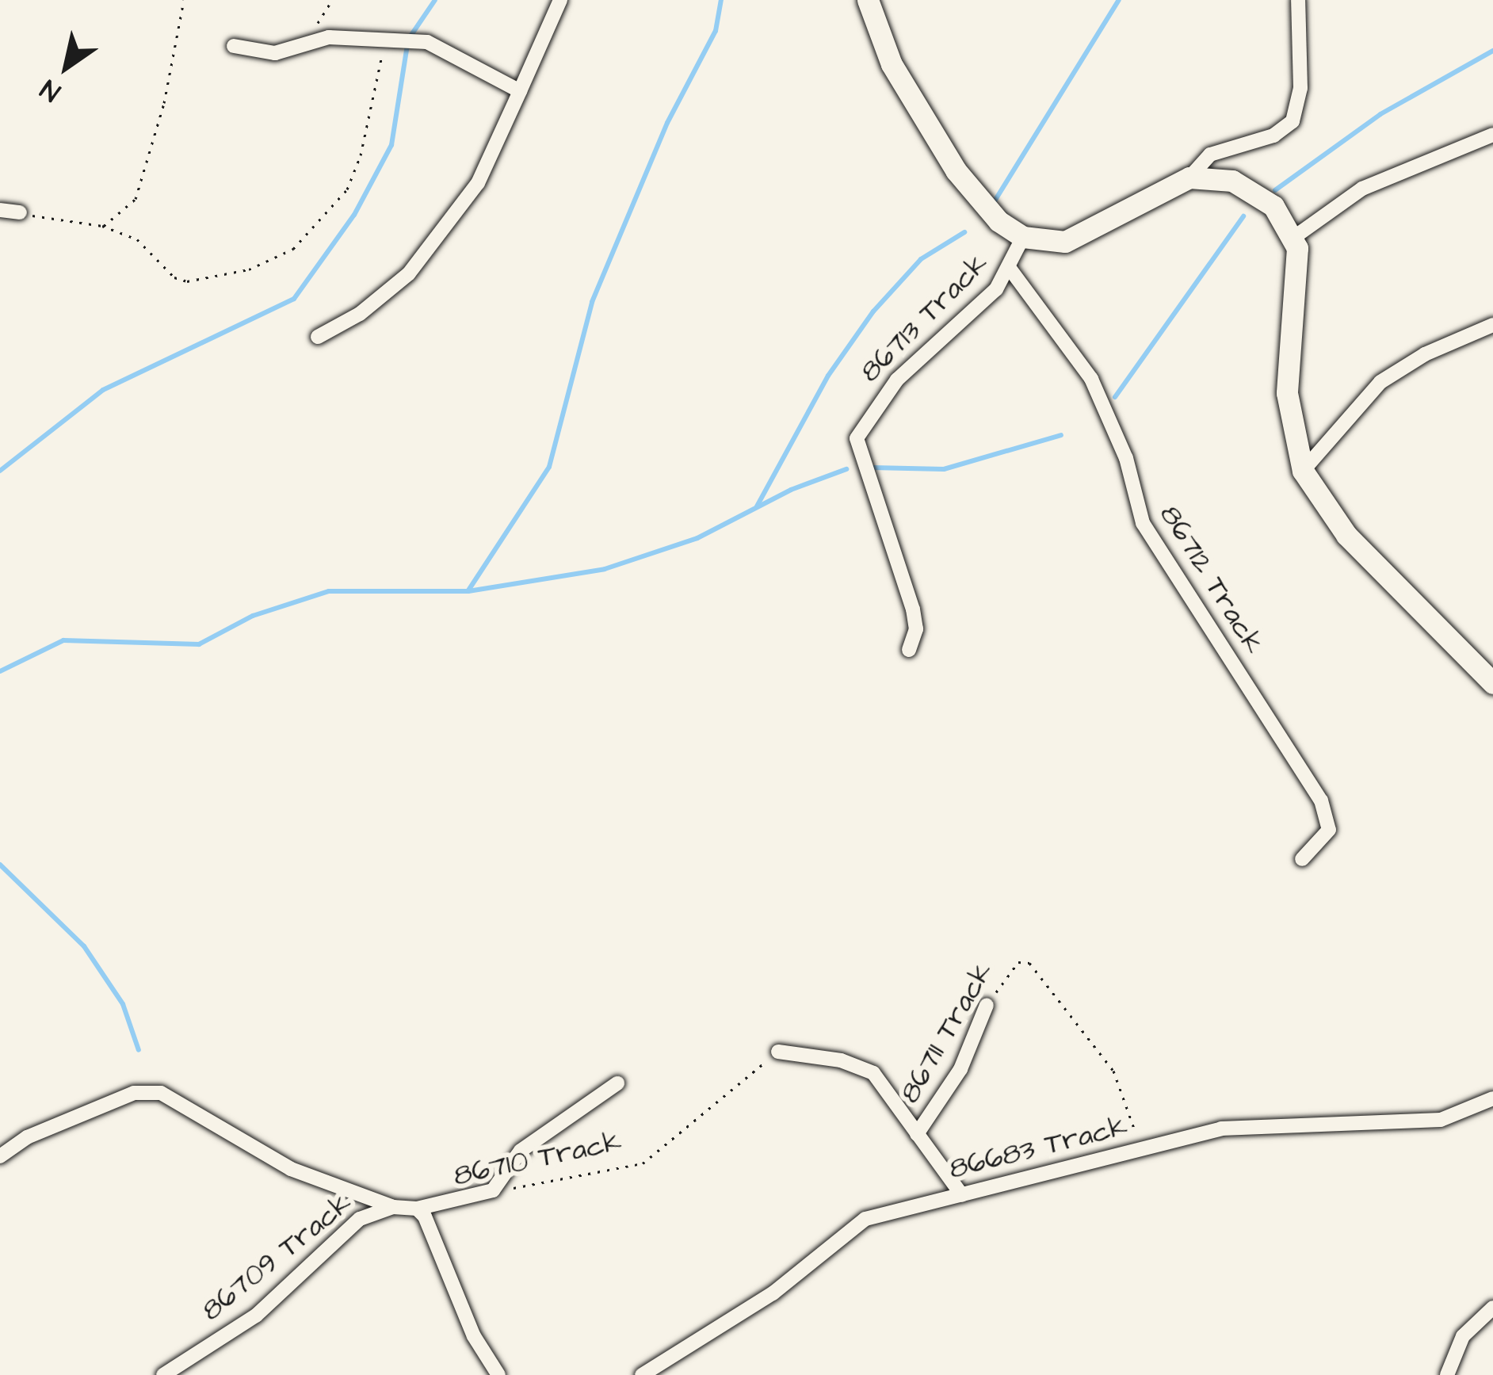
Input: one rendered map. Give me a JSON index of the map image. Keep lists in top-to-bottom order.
{
  "streets": {
    "street": [
      "86713 Track",
      "86712 Track",
      "86711 Track",
      "86683 Track",
      "86710 Track",
      "86709 Track"
    ]
  },
  "crossings": [
    ["86713 Track", "86712 Track"],
    ["86711 Track", "86683 Track"],
    ["86710 Track", "86709 Track"]
  ],
  "north": "bottom left"
}
